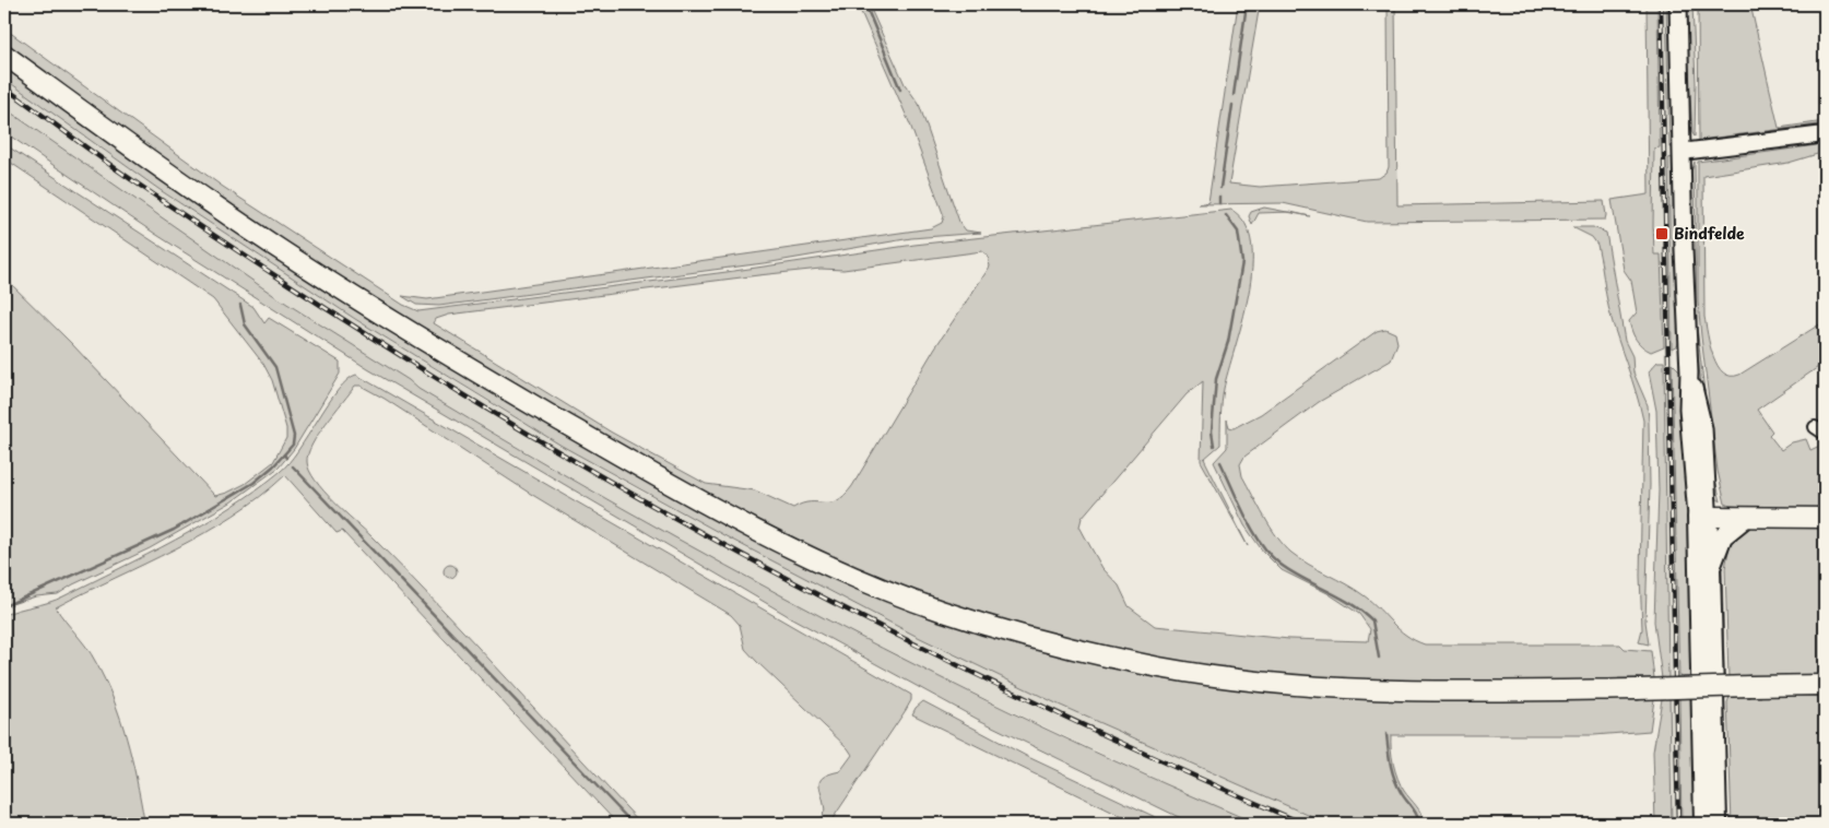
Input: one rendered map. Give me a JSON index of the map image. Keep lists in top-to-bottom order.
{
  "places": {
    "transit": ["Bindfelde"]
  }
}
